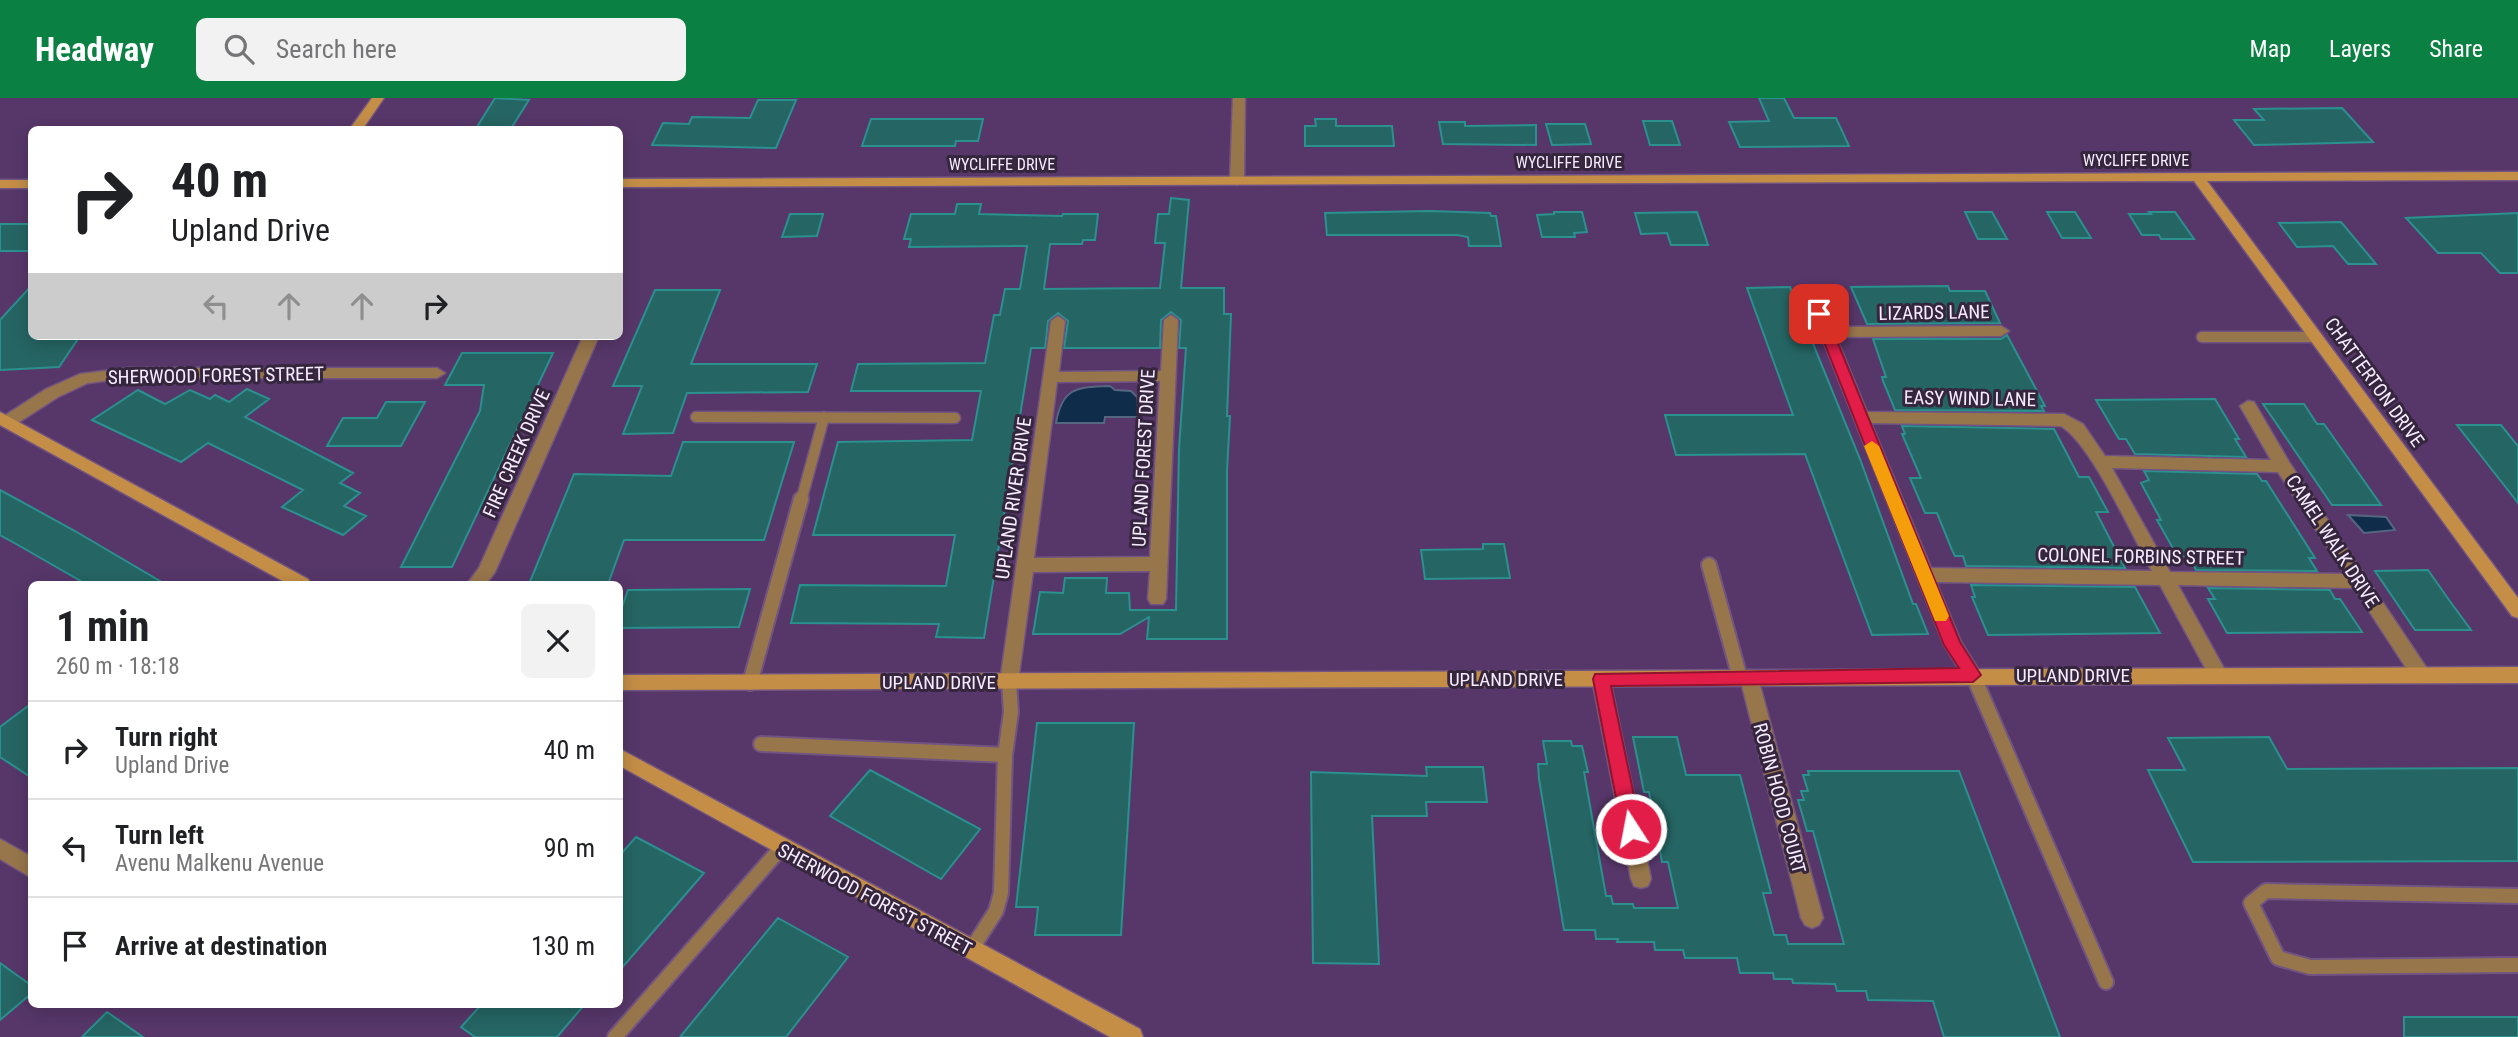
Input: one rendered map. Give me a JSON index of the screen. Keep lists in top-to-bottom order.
{
  "streets": {
    "street": [
      "WYCLIFFE DRIVE",
      "LIZARDS LANE",
      "SHERWOOD FOREST STREET",
      "CHATTERTON DRIVE",
      "EASY WIND LANE",
      "FIRE CREEK DRIVE",
      "UPLAND FOREST DRIVE",
      "UPLAND RIVER DRIVE",
      "CAMEL WALK DRIVE",
      "COLONEL FORBINS STREET",
      "UPLAND DRIVE",
      "ROBIN HOOD COURT"
    ]
  },
  "crossings": [
    ["WYCLIFFE DRIVE", "CHATTERTON DRIVE"],
    ["UPLAND RIVER DRIVE", "UPLAND DRIVE"],
    ["CAMEL WALK DRIVE", "COLONEL FORBINS STREET"],
    ["CAMEL WALK DRIVE", "UPLAND DRIVE"],
    ["UPLAND DRIVE", "ROBIN HOOD COURT"]
  ],
  "page": {
    "header": "Headway",
    "search": "Search here",
    "nav": ["Map", "Layers", "Share"],
    "turn": ["40 m", "Upland Drive"],
    "heading": ["1 min", "260 m · 18:18"],
    "list": [
      {
        "name": "Turn right",
        "note": "Upland Drive",
        "value": "40 m"
      },
      {
        "name": "Turn left",
        "note": "Avenu Malkenu Avenue",
        "value": "90 m"
      },
      {
        "name": "Arrive at destination",
        "value": "130 m"
      }
    ]
  }
}
